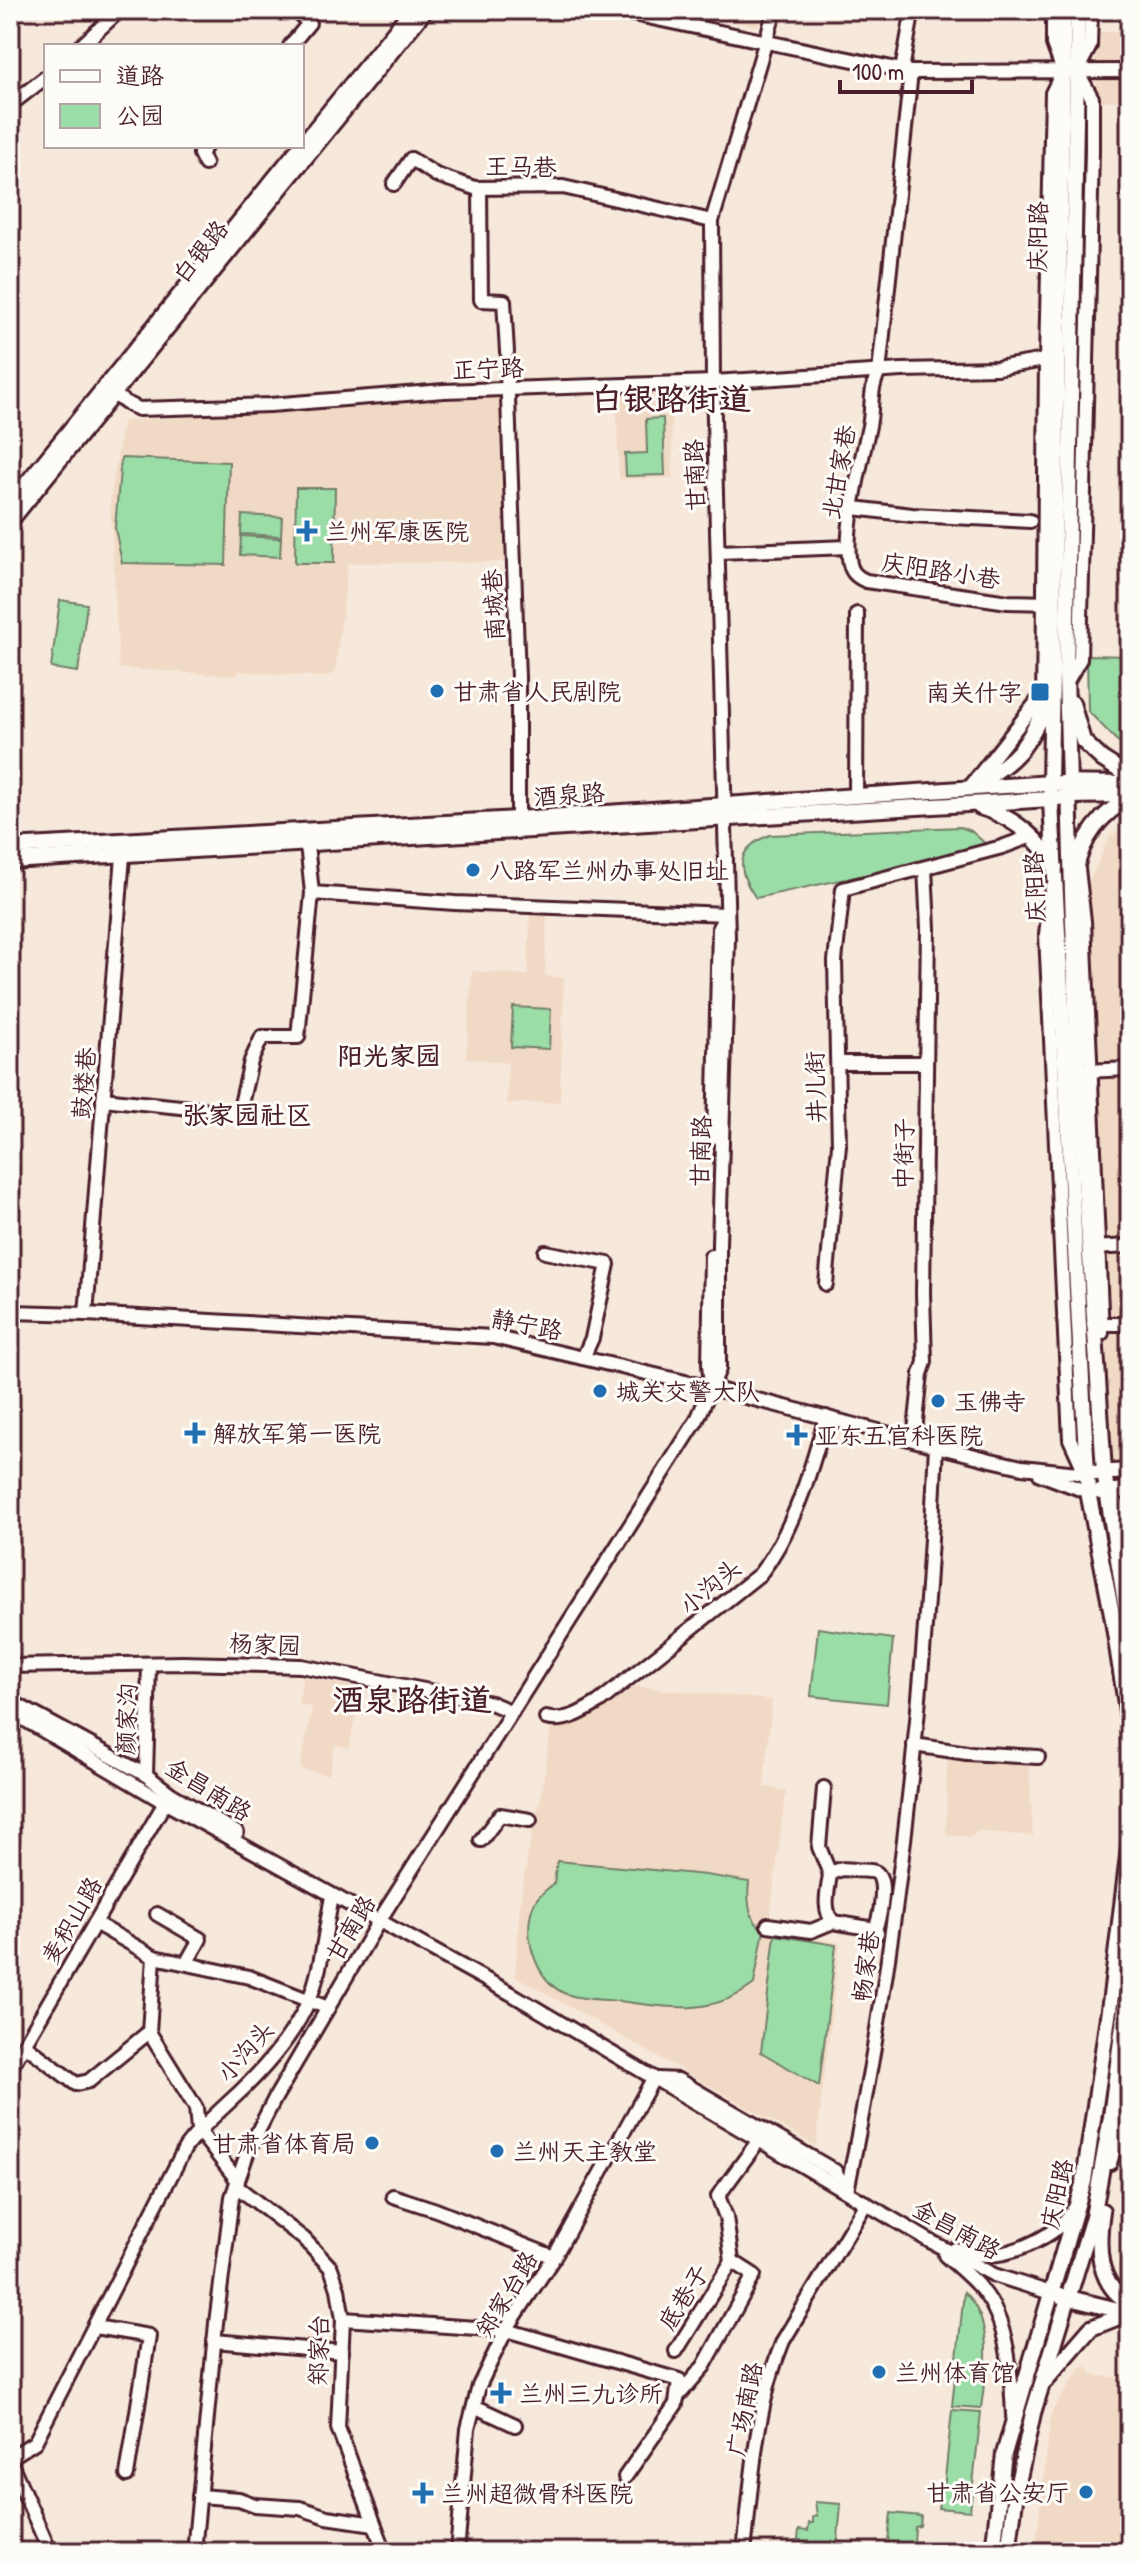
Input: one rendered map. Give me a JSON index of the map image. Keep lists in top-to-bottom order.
{
  "streets": {
    "main road": [
      "庆阳路",
      "白银路",
      "酒泉路",
      "静宁路"
    ],
    "street": [
      "王马巷",
      "正宁路",
      "北甘家巷",
      "甘南路",
      "庆阳路小巷",
      "南城巷",
      "鼓楼巷",
      "井儿街",
      "中街子",
      "小沟头",
      "杨家园",
      "颜家沟",
      "金昌南路",
      "麦积山路",
      "畅家巷",
      "郑家台路",
      "底巷子",
      "郑家台",
      "广场南路"
    ]
  },
  "crossings": [
    ["王马巷", "甘南路"],
    ["庆阳路", "正宁路"],
    ["庆阳路", "庆阳路小巷"],
    ["庆阳路", "酒泉路"],
    ["庆阳路", "静宁路"],
    ["庆阳路", "金昌南路"],
    ["白银路", "正宁路"],
    ["正宁路", "北甘家巷"],
    ["正宁路", "甘南路"],
    ["正宁路", "南城巷"],
    ["北甘家巷", "甘南路"],
    ["北甘家巷", "庆阳路小巷"],
    ["甘南路", "酒泉路"],
    ["甘南路", "静宁路"],
    ["甘南路", "杨家园"],
    ["甘南路", "金昌南路"],
    ["甘南路", "郑家台"],
    ["南城巷", "酒泉路"],
    ["酒泉路", "鼓楼巷"],
    ["鼓楼巷", "静宁路"],
    ["井儿街", "中街子"],
    ["中街子", "静宁路"],
    ["静宁路", "小沟头"],
    ["静宁路", "畅家巷"],
    ["小沟头", "金昌南路"],
    ["小沟头", "郑家台"],
    ["杨家园", "颜家沟"],
    ["颜家沟", "金昌南路"],
    ["金昌南路", "麦积山路"],
    ["金昌南路", "畅家巷"],
    ["金昌南路", "郑家台路"],
    ["金昌南路", "底巷子"],
    ["金昌南路", "广场南路"]
  ],
  "districts": [
    "白银路街道",
    "阳光家园",
    "张家园社区",
    "酒泉路街道"
  ],
  "places": {
    "health": [
      "兰州军康医院",
      "解放军第一医院",
      "亚东五官科医院",
      "兰州三九诊所",
      "兰州超微骨科医院"
    ],
    "other": [
      "甘肃省人民剧院",
      "八路军兰州办事处旧址",
      "城关交警大队",
      "玉佛寺",
      "甘肃省体育局",
      "兰州天主教堂",
      "兰州体育馆",
      "甘肃省公安厅"
    ],
    "transit": ["南关什字"]
  },
  "legend": ["道路", "公园"],
  "scale_bar": "100 m"
}
